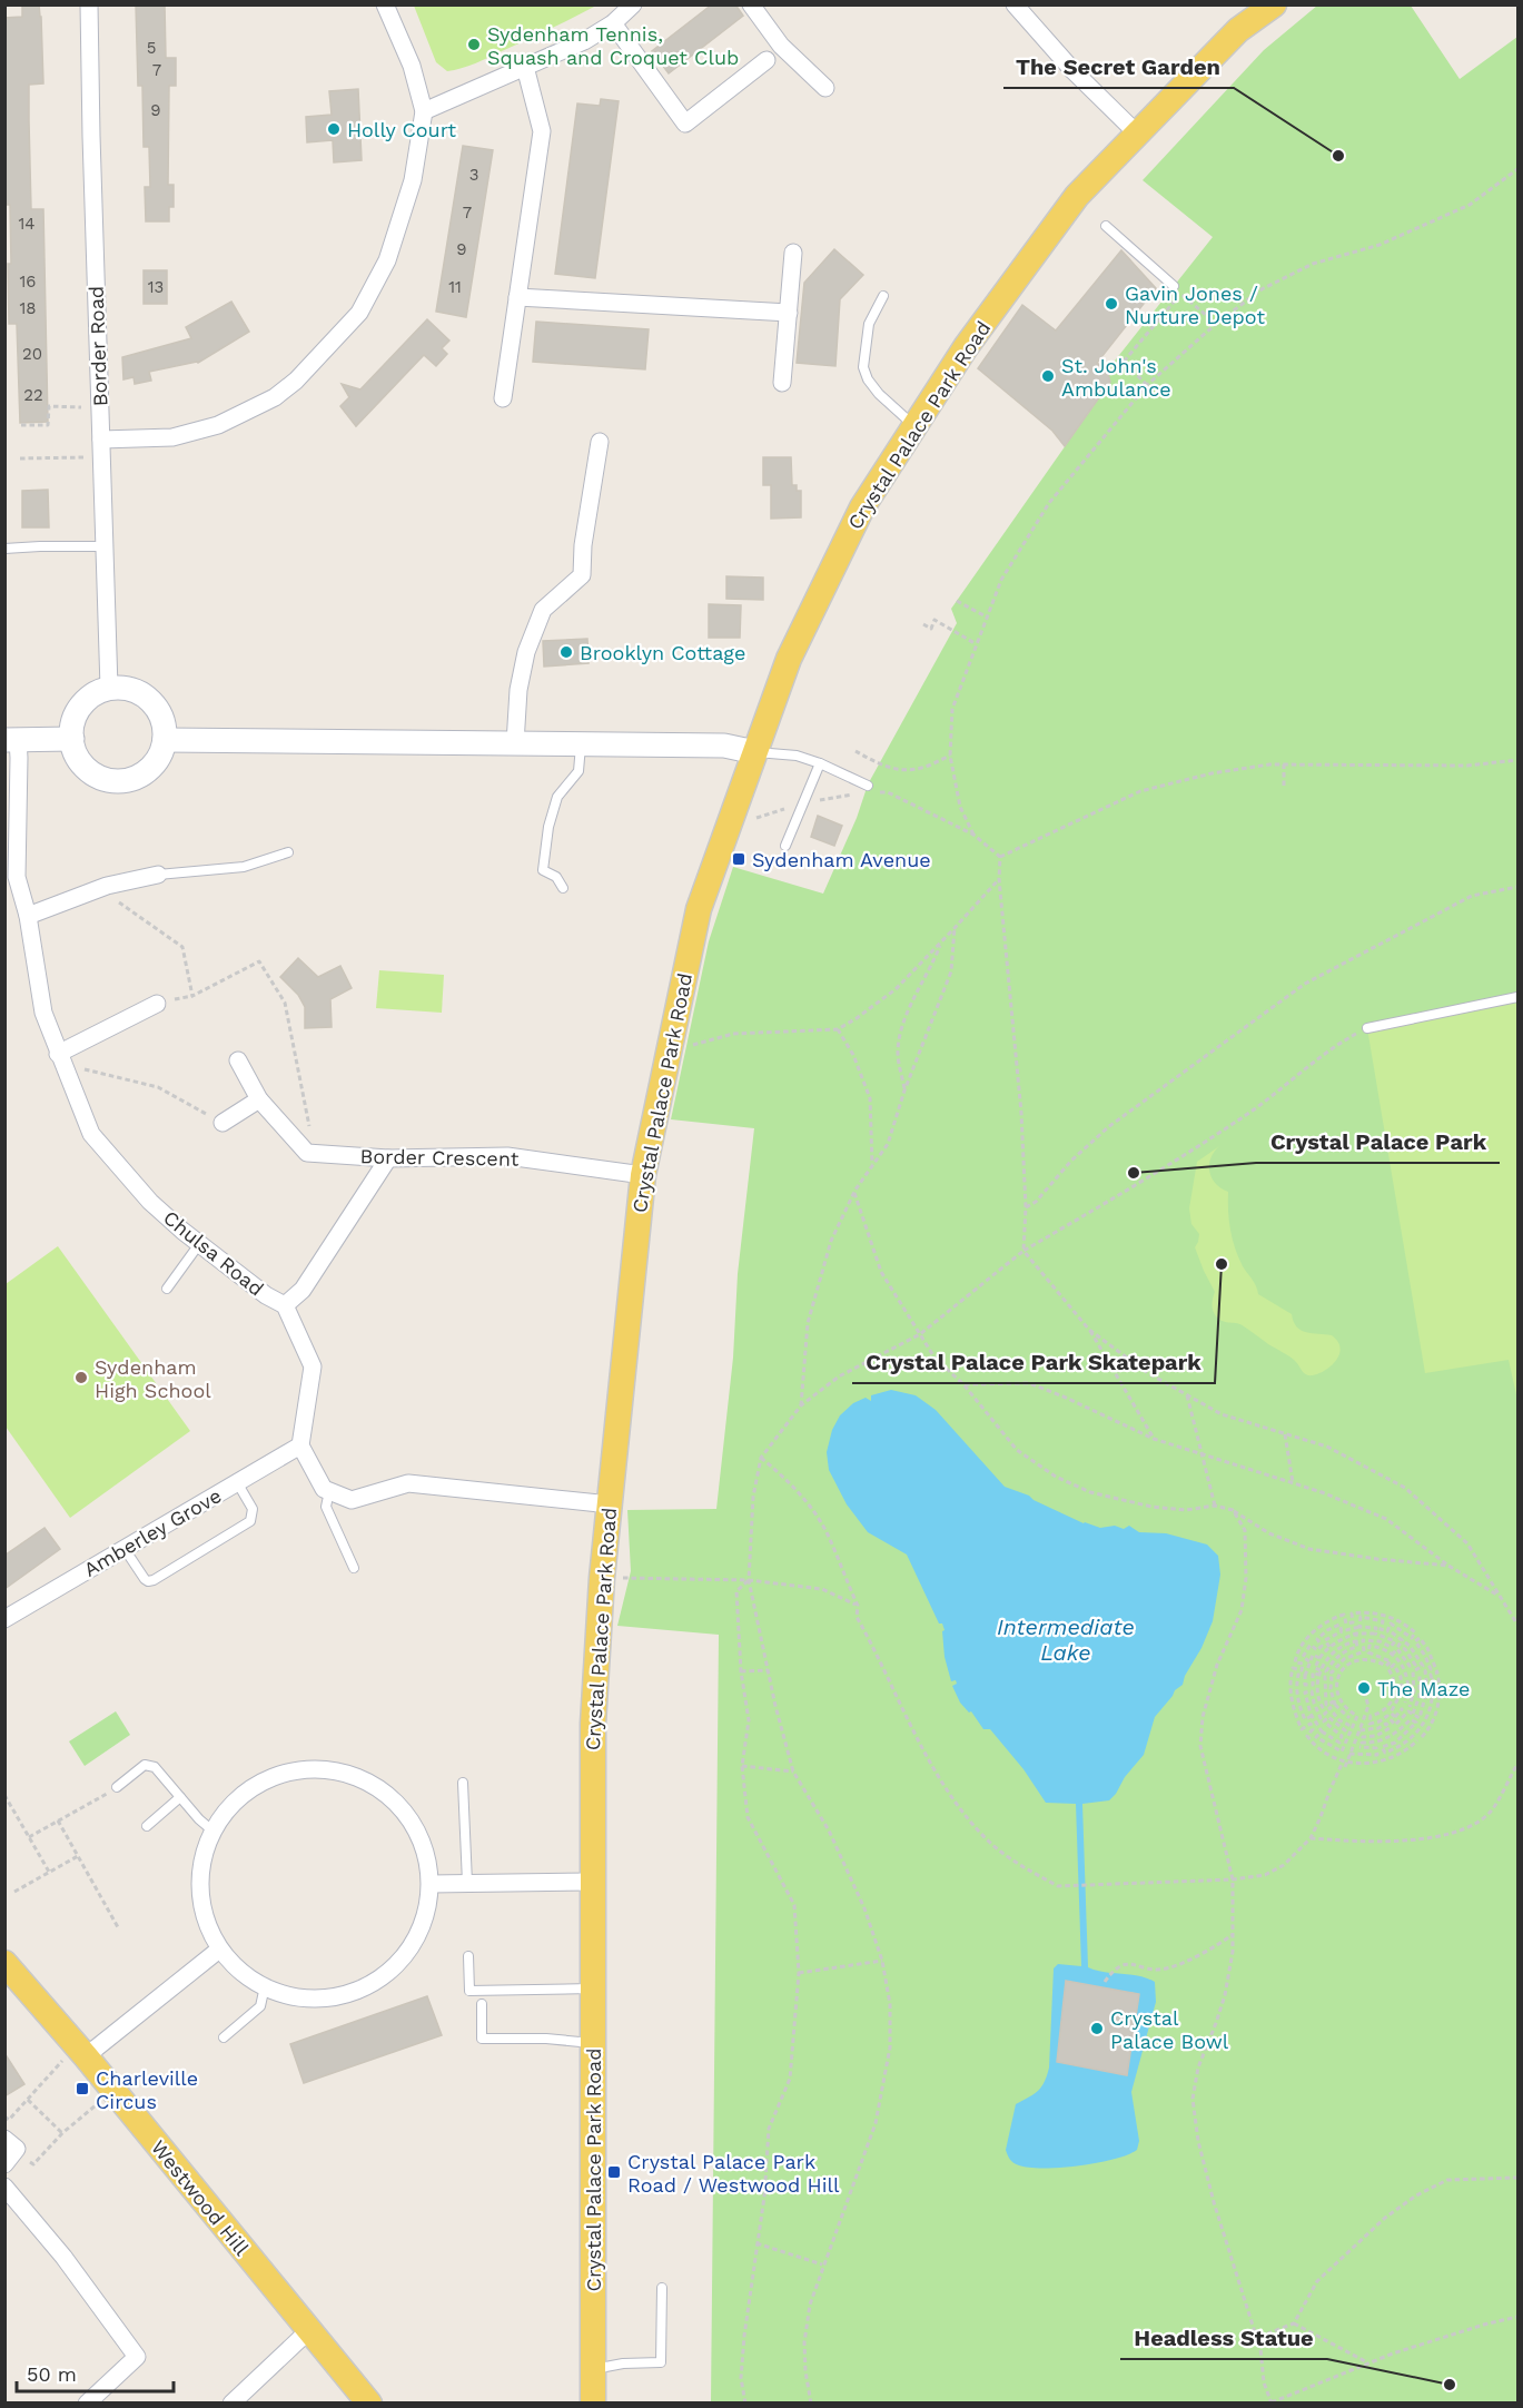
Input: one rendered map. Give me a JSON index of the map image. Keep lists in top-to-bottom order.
{
  "streets": {
    "main road": ["Crystal Palace Park Road", "Westwood Hill"],
    "street": [
      "Border Road",
      "Border Crescent",
      "Chulsa Road",
      "Amberley Grove"
    ]
  },
  "crossings": [
    ["Crystal Palace Park Road", "Border Crescent"],
    ["Chulsa Road", "Amberley Grove"]
  ],
  "water": ["Intermediate Lake"],
  "places": {
    "other": [
      "Sydenham Tennis, Squash and Croquet Club",
      "Holly Court",
      "The Secret Garden",
      "Gavin Jones / Nurture Depot",
      "St. John's Ambulance",
      "Brooklyn Cottage",
      "Crystal Palace Park",
      "Crystal Palace Park Skatepark",
      "Sydenham High School",
      "The Maze",
      "Crystal Palace Bowl",
      "Headless Statue"
    ],
    "transit": ["Sydenham Avenue", "Charleville Circus", "Crystal Palace Park Road / Westwood Hill"]
  },
  "house_numbers": [
    "5",
    "7",
    "9",
    "3",
    "7",
    "14",
    "9",
    "16",
    "13",
    "11",
    "18",
    "20",
    "22"
  ],
  "scale_bar": "50 m"
}
